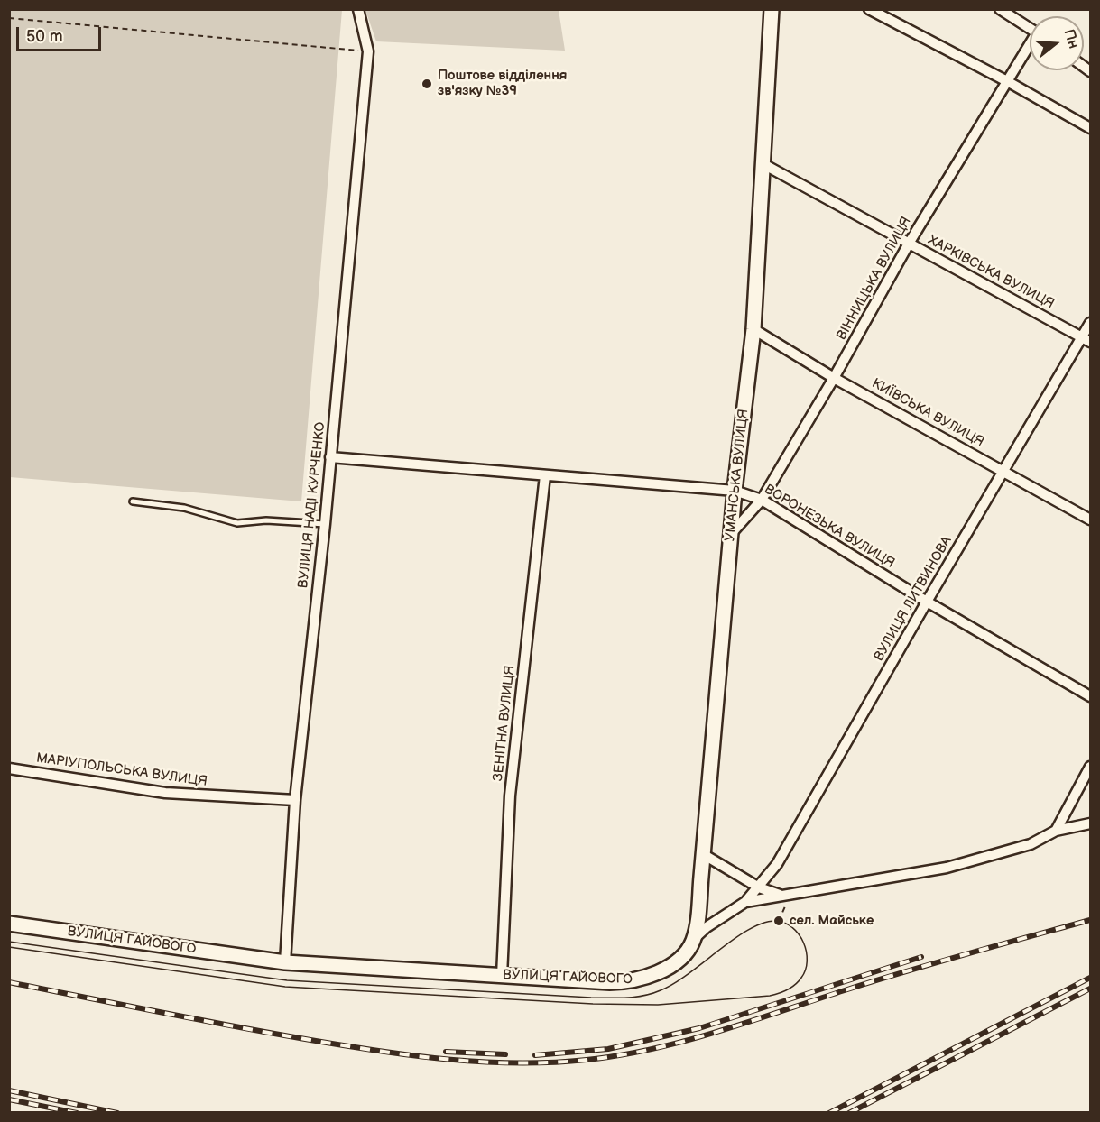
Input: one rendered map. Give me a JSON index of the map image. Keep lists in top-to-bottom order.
{
  "streets": {
    "street": [
      "ХАРКІВСЬКА ВУЛИЦЯ",
      "ВІННИЦЬКА ВУЛИЦЯ",
      "КИЇВСЬКА ВУЛИЦЯ",
      "УМАНСЬКА ВУЛИЦЯ",
      "ВУЛИЦЯ НАДІ КУРЧЕНКО",
      "ВОРОНЕЗЬКА ВУЛИЦЯ",
      "ВУЛИЦЯ ЛИТВИНОВА",
      "ЗЕНІТНА ВУЛИЦЯ",
      "МАРІУПОЛЬСЬКА ВУЛИЦЯ",
      "ВУЛИЦЯ ГАЙОВОГО"
    ]
  },
  "crossings": [
    ["ХАРКІВСЬКА ВУЛИЦЯ", "ВІННИЦЬКА ВУЛИЦЯ"],
    ["ХАРКІВСЬКА ВУЛИЦЯ", "УМАНСЬКА ВУЛИЦЯ"],
    ["ХАРКІВСЬКА ВУЛИЦЯ", "ВУЛИЦЯ ЛИТВИНОВА"],
    ["ВІННИЦЬКА ВУЛИЦЯ", "КИЇВСЬКА ВУЛИЦЯ"],
    ["ВІННИЦЬКА ВУЛИЦЯ", "УМАНСЬКА ВУЛИЦЯ"],
    ["ВІННИЦЬКА ВУЛИЦЯ", "ВОРОНЕЗЬКА ВУЛИЦЯ"],
    ["КИЇВСЬКА ВУЛИЦЯ", "УМАНСЬКА ВУЛИЦЯ"],
    ["КИЇВСЬКА ВУЛИЦЯ", "ВУЛИЦЯ ЛИТВИНОВА"],
    ["УМАНСЬКА ВУЛИЦЯ", "ВОРОНЕЗЬКА ВУЛИЦЯ"],
    ["УМАНСЬКА ВУЛИЦЯ", "ВУЛИЦЯ ГАЙОВОГО"],
    ["ВУЛИЦЯ НАДІ КУРЧЕНКО", "ВОРОНЕЗЬКА ВУЛИЦЯ"],
    ["ВУЛИЦЯ НАДІ КУРЧЕНКО", "МАРІУПОЛЬСЬКА ВУЛИЦЯ"],
    ["ВУЛИЦЯ НАДІ КУРЧЕНКО", "ВУЛИЦЯ ГАЙОВОГО"],
    ["ВОРОНЕЗЬКА ВУЛИЦЯ", "ВУЛИЦЯ ЛИТВИНОВА"],
    ["ВОРОНЕЗЬКА ВУЛИЦЯ", "ЗЕНІТНА ВУЛИЦЯ"],
    ["ВУЛИЦЯ ЛИТВИНОВА", "ВУЛИЦЯ ГАЙОВОГО"],
    ["ЗЕНІТНА ВУЛИЦЯ", "ВУЛИЦЯ ГАЙОВОГО"]
  ],
  "places": ["Поштове відділення зв'язку №39", "сел. Майське"],
  "scale_bar": "50 m",
  "north": "right"
}
